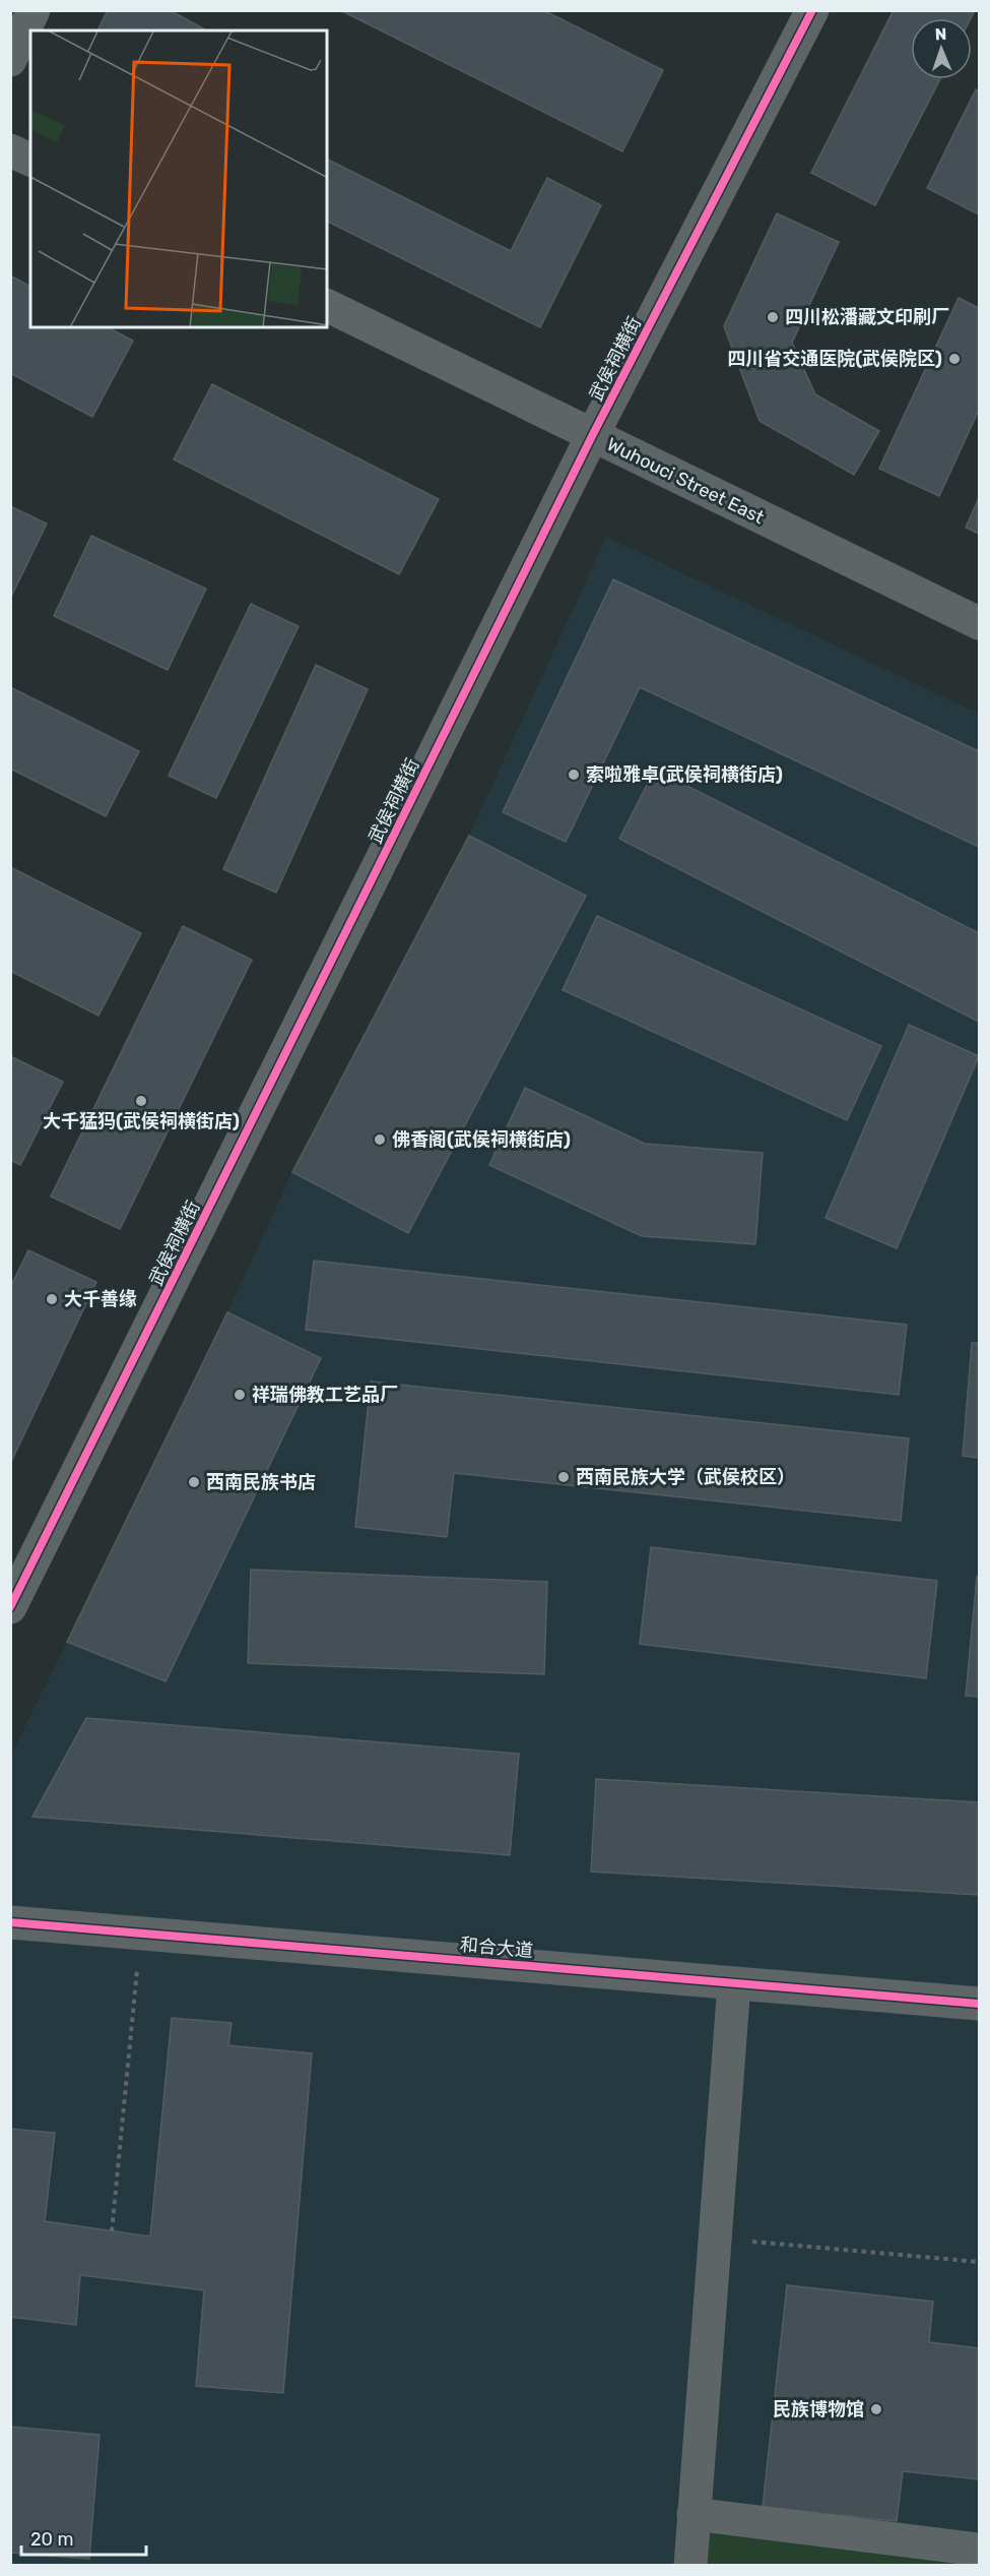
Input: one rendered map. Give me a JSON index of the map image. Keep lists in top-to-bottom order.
{
  "streets": {
    "street": ["武侯祠横街", "Wuhouci Street East", "和合大道"]
  },
  "crossings": [
    ["武侯祠横街", "Wuhouci Street East"]
  ],
  "places": [
    "四川松潘藏文印刷厂",
    "四川省交通医院(武侯院区)",
    "索啦雅卓(武侯祠横街店)",
    "大千猛犸(武侯祠横街店)",
    "佛香阁(武侯祠横街店)",
    "大千善缘",
    "祥瑞佛教工艺品厂",
    "西南民族大学（武侯校区）",
    "西南民族书店",
    "民族博物馆"
  ],
  "scale_bar": "20 m",
  "north": "top"
}
